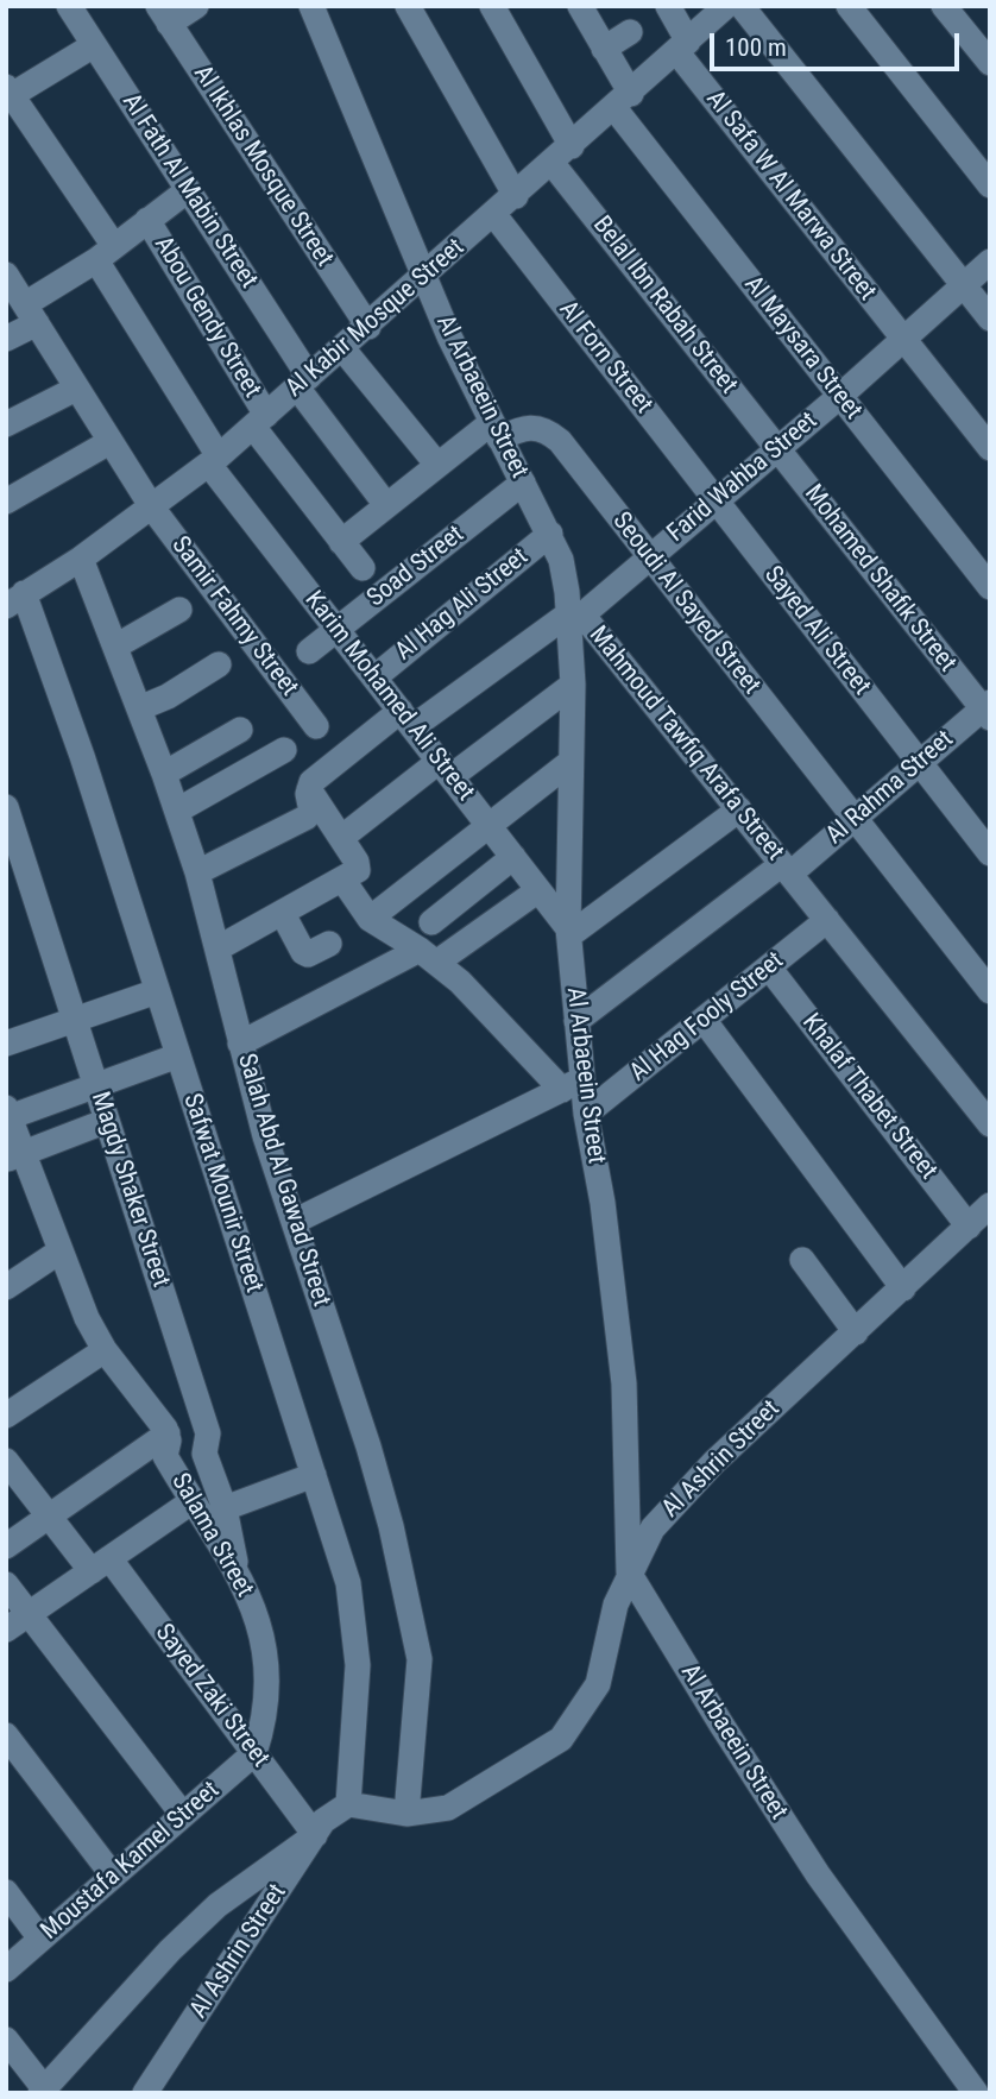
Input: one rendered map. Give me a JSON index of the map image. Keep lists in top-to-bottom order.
{
  "streets": {
    "street": [
      "Al Ikhlas Mosque Street",
      "Al Fath Al Mabin Street",
      "Al Safa W Al Marwa Street",
      "Belal Ibn Rabah Street",
      "Abou Gendy Street",
      "Al Kabir Mosque Street",
      "Al Maysara Street",
      "Al Forn Street",
      "Al Arbaeein Street",
      "Farid Wahba Street",
      "Soad Street",
      "Mohamed Shafik Street",
      "Seoudi Al Sayed Street",
      "Al Hag Ali Street",
      "Samir Fahmy Street",
      "Sayed Ali Street",
      "Karim Mohamed Ali Street",
      "Mahmoud Tawfiq Arafa Street",
      "Al Rahma Street",
      "Al Hag Fooly Street",
      "Khalaf Thabet Street",
      "Salah Abd Al Gawad Street",
      "Magdy Shaker Street",
      "Safwat Mounir Street",
      "Al Ashrin Street",
      "Salama Street",
      "Sayed Zaki Street",
      "Moustafa Kamel Street"
    ]
  },
  "crossings": [
    ["Al Ikhlas Mosque Street", "Al Kabir Mosque Street"],
    ["Al Fath Al Mabin Street", "Al Kabir Mosque Street"],
    ["Al Safa W Al Marwa Street", "Al Kabir Mosque Street"],
    ["Al Safa W Al Marwa Street", "Farid Wahba Street"],
    ["Belal Ibn Rabah Street", "Al Kabir Mosque Street"],
    ["Belal Ibn Rabah Street", "Farid Wahba Street"],
    ["Belal Ibn Rabah Street", "Mohamed Shafik Street"],
    ["Abou Gendy Street", "Al Kabir Mosque Street"],
    ["Al Kabir Mosque Street", "Al Maysara Street"],
    ["Al Kabir Mosque Street", "Al Forn Street"],
    ["Al Kabir Mosque Street", "Al Arbaeein Street"],
    ["Al Kabir Mosque Street", "Samir Fahmy Street"],
    ["Al Kabir Mosque Street", "Karim Mohamed Ali Street"],
    ["Al Kabir Mosque Street", "Salah Abd Al Gawad Street"],
    ["Al Kabir Mosque Street", "Safwat Mounir Street"],
    ["Al Maysara Street", "Farid Wahba Street"],
    ["Al Forn Street", "Farid Wahba Street"],
    ["Al Forn Street", "Sayed Ali Street"],
    ["Al Arbaeein Street", "Farid Wahba Street"],
    ["Al Arbaeein Street", "Soad Street"],
    ["Al Arbaeein Street", "Seoudi Al Sayed Street"],
    ["Al Arbaeein Street", "Al Hag Ali Street"],
    ["Al Arbaeein Street", "Karim Mohamed Ali Street"],
    ["Al Arbaeein Street", "Mahmoud Tawfiq Arafa Street"],
    ["Al Arbaeein Street", "Al Rahma Street"],
    ["Al Arbaeein Street", "Al Hag Fooly Street"],
    ["Al Arbaeein Street", "Al Ashrin Street"],
    ["Farid Wahba Street", "Mohamed Shafik Street"],
    ["Farid Wahba Street", "Seoudi Al Sayed Street"],
    ["Farid Wahba Street", "Sayed Ali Street"],
    ["Farid Wahba Street", "Karim Mohamed Ali Street"],
    ["Farid Wahba Street", "Mahmoud Tawfiq Arafa Street"],
    ["Soad Street", "Karim Mohamed Ali Street"],
    ["Mohamed Shafik Street", "Al Rahma Street"],
    ["Seoudi Al Sayed Street", "Al Rahma Street"],
    ["Al Hag Ali Street", "Karim Mohamed Ali Street"],
    ["Sayed Ali Street", "Al Rahma Street"],
    ["Mahmoud Tawfiq Arafa Street", "Al Rahma Street"],
    ["Mahmoud Tawfiq Arafa Street", "Al Hag Fooly Street"],
    ["Al Hag Fooly Street", "Khalaf Thabet Street"],
    ["Khalaf Thabet Street", "Al Ashrin Street"],
    ["Salah Abd Al Gawad Street", "Al Ashrin Street"],
    ["Magdy Shaker Street", "Salama Street"],
    ["Safwat Mounir Street", "Al Ashrin Street"],
    ["Al Ashrin Street", "Sayed Zaki Street"],
    ["Salama Street", "Sayed Zaki Street"],
    ["Salama Street", "Moustafa Kamel Street"],
    ["Sayed Zaki Street", "Moustafa Kamel Street"]
  ],
  "scale_bar": "100 m"
}
